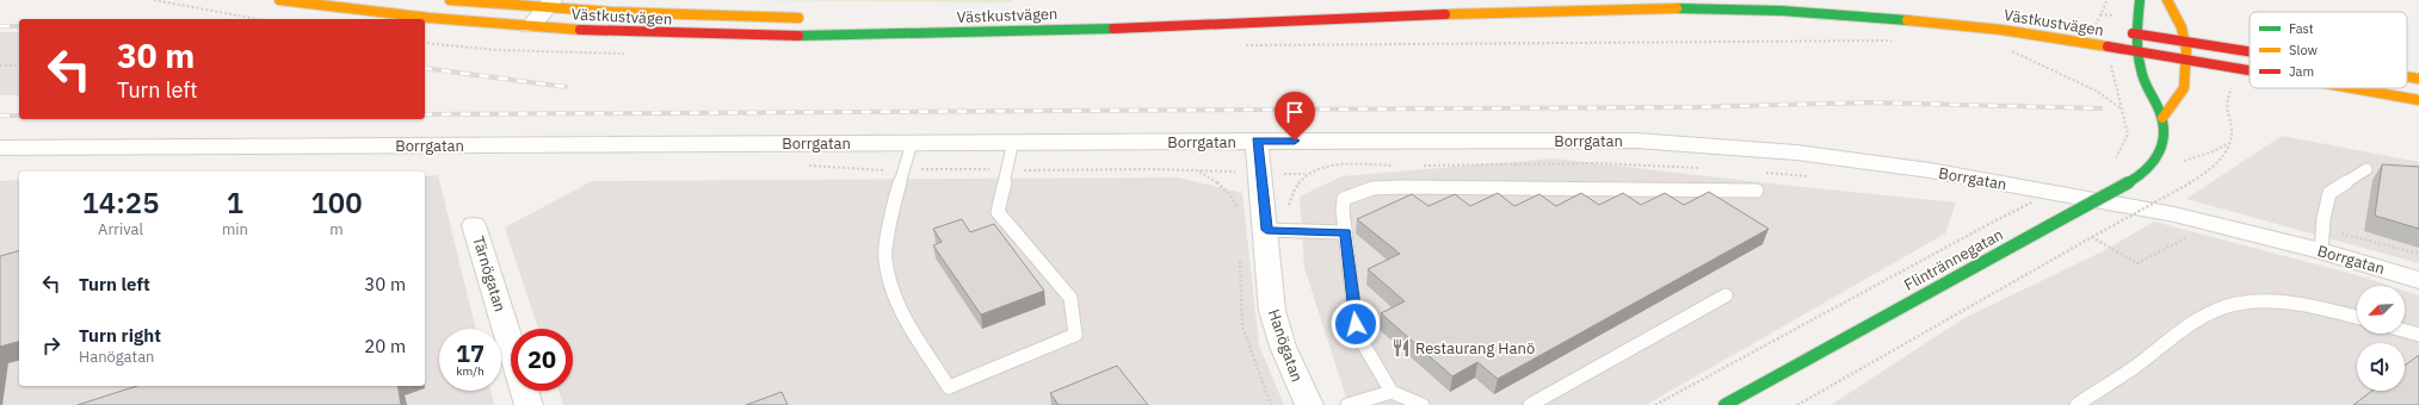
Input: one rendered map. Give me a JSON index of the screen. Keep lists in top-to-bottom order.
{
  "streets": {
    "main road": ["Västkustvägen", "Flintrännegatan"],
    "street": ["Borrgatan", "Tärnögatan", "Hanögatan"]
  },
  "crossings": [
    ["Västkustvägen", "Flintrännegatan"],
    ["Borrgatan", "Hanögatan"]
  ],
  "places": {
    "restaurant": ["Restaurang Hanö"]
  },
  "legend": ["Fast", "Slow", "Jam"],
  "north": "bottom left",
  "page": {
    "turn": ["30 m", "Turn left"],
    "eta": [
      "14:25",
      "Arrival",
      "1",
      "min",
      "100",
      "m"
    ],
    "list": [
      {
        "name": "Turn left",
        "value": "30 m"
      },
      {
        "name": "Turn right",
        "note": "Hanögatan",
        "value": "20 m"
      }
    ],
    "speed": "17 km/h",
    "limit": "20"
  }
}
